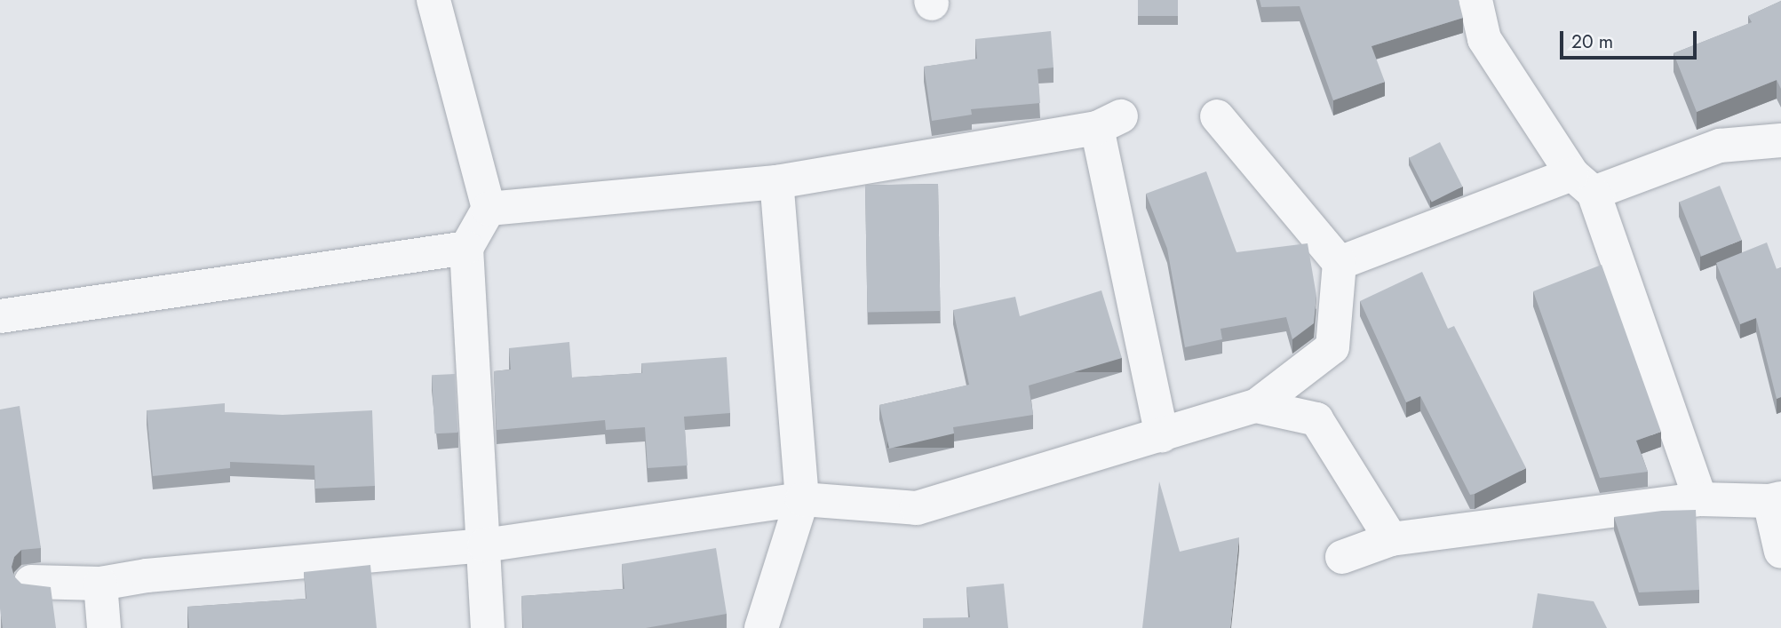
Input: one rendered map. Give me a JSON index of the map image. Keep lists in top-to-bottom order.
{
  "scale_bar": "20 m"
}
